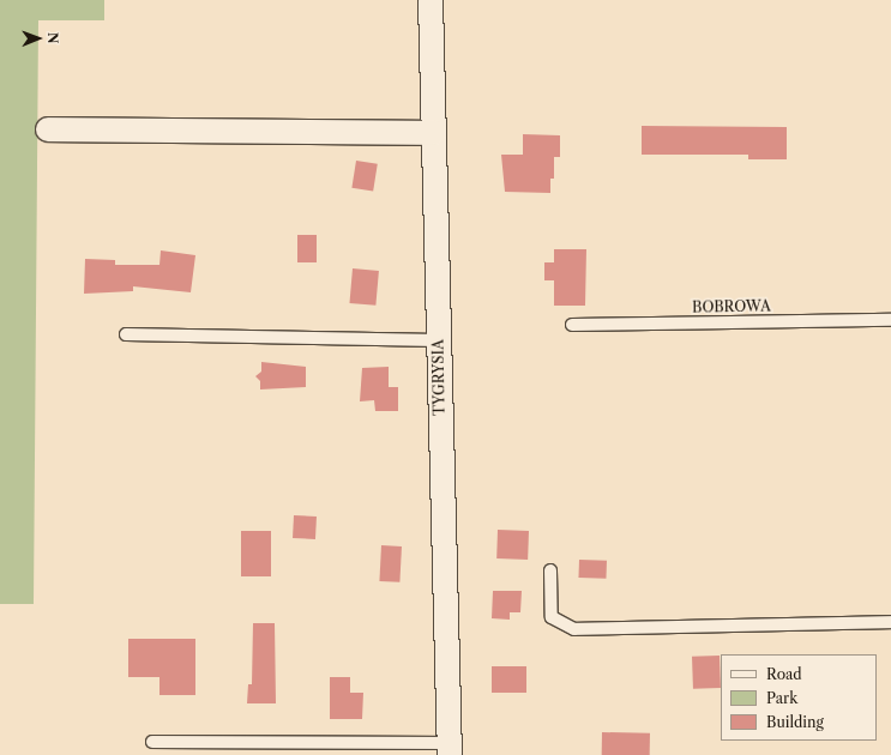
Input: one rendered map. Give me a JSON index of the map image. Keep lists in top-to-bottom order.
{
  "streets": {
    "street": ["TYGRYSIA"],
    "lane": ["BOBROWA"]
  },
  "legend": ["Road", "Park", "Building"],
  "north": "right"
}
